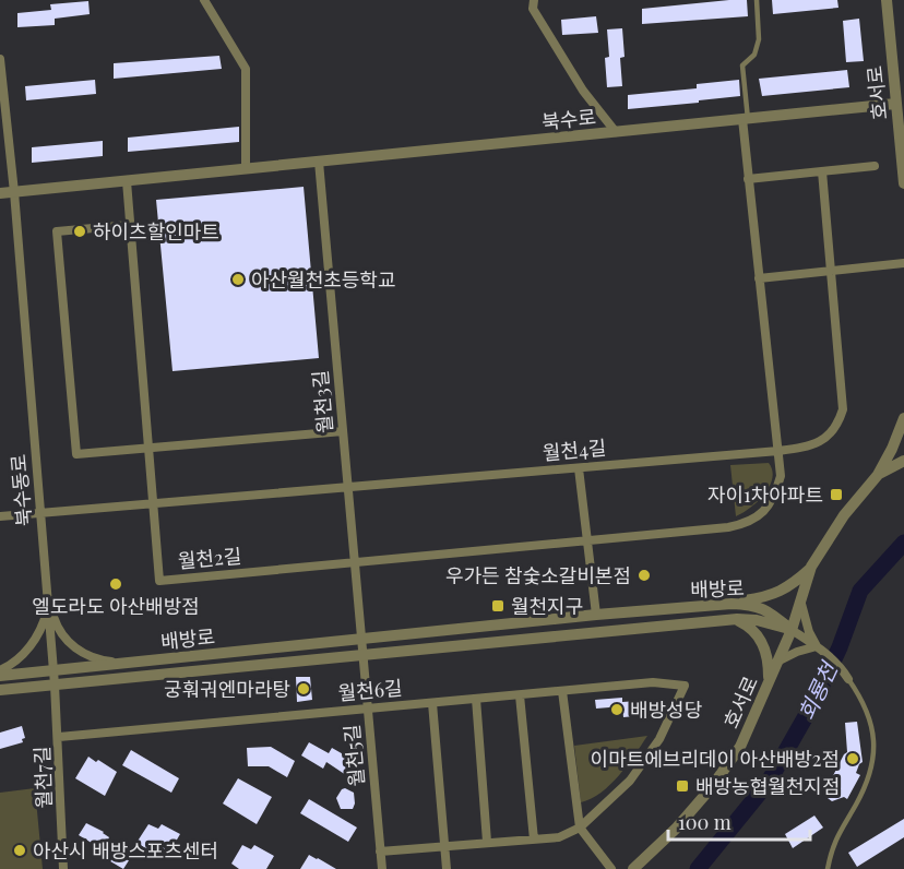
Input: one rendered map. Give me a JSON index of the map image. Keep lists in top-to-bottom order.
{
  "streets": {
    "street": [
      "호서로",
      "북수로",
      "월천3길",
      "월천4길",
      "북수동로",
      "월천2길",
      "배방로",
      "월천6길",
      "월천5길",
      "월천7길"
    ]
  },
  "crossings": [
    ["호서로", "북수로"],
    ["호서로", "배방로"],
    ["북수로", "월천3길"],
    ["북수로", "북수동로"],
    ["북수로", "월천2길"],
    ["월천3길", "월천4길"],
    ["월천3길", "월천2길"],
    ["월천3길", "배방로"],
    ["월천3길", "월천5길"],
    ["월천4길", "북수동로"],
    ["월천4길", "월천2길"],
    ["북수동로", "배방로"],
    ["북수동로", "월천7길"],
    ["배방로", "월천5길"],
    ["배방로", "월천7길"],
    ["월천6길", "월천5길"],
    ["월천6길", "월천7길"]
  ],
  "water": ["회룡천"],
  "places": {
    "other": [
      "하이츠할인마트",
      "아산월천초등학교",
      "우가든 참숯소갈비본점",
      "엘도라도 아산배방점",
      "궁훠궈엔마라탕",
      "배방성당",
      "이마트에브리데이 아산배방2점",
      "아산시 배방스포츠센터"
    ],
    "transit": ["자이1차아파트", "월천지구", "배방농협월천지점"]
  },
  "scale_bar": "100 m"
}
